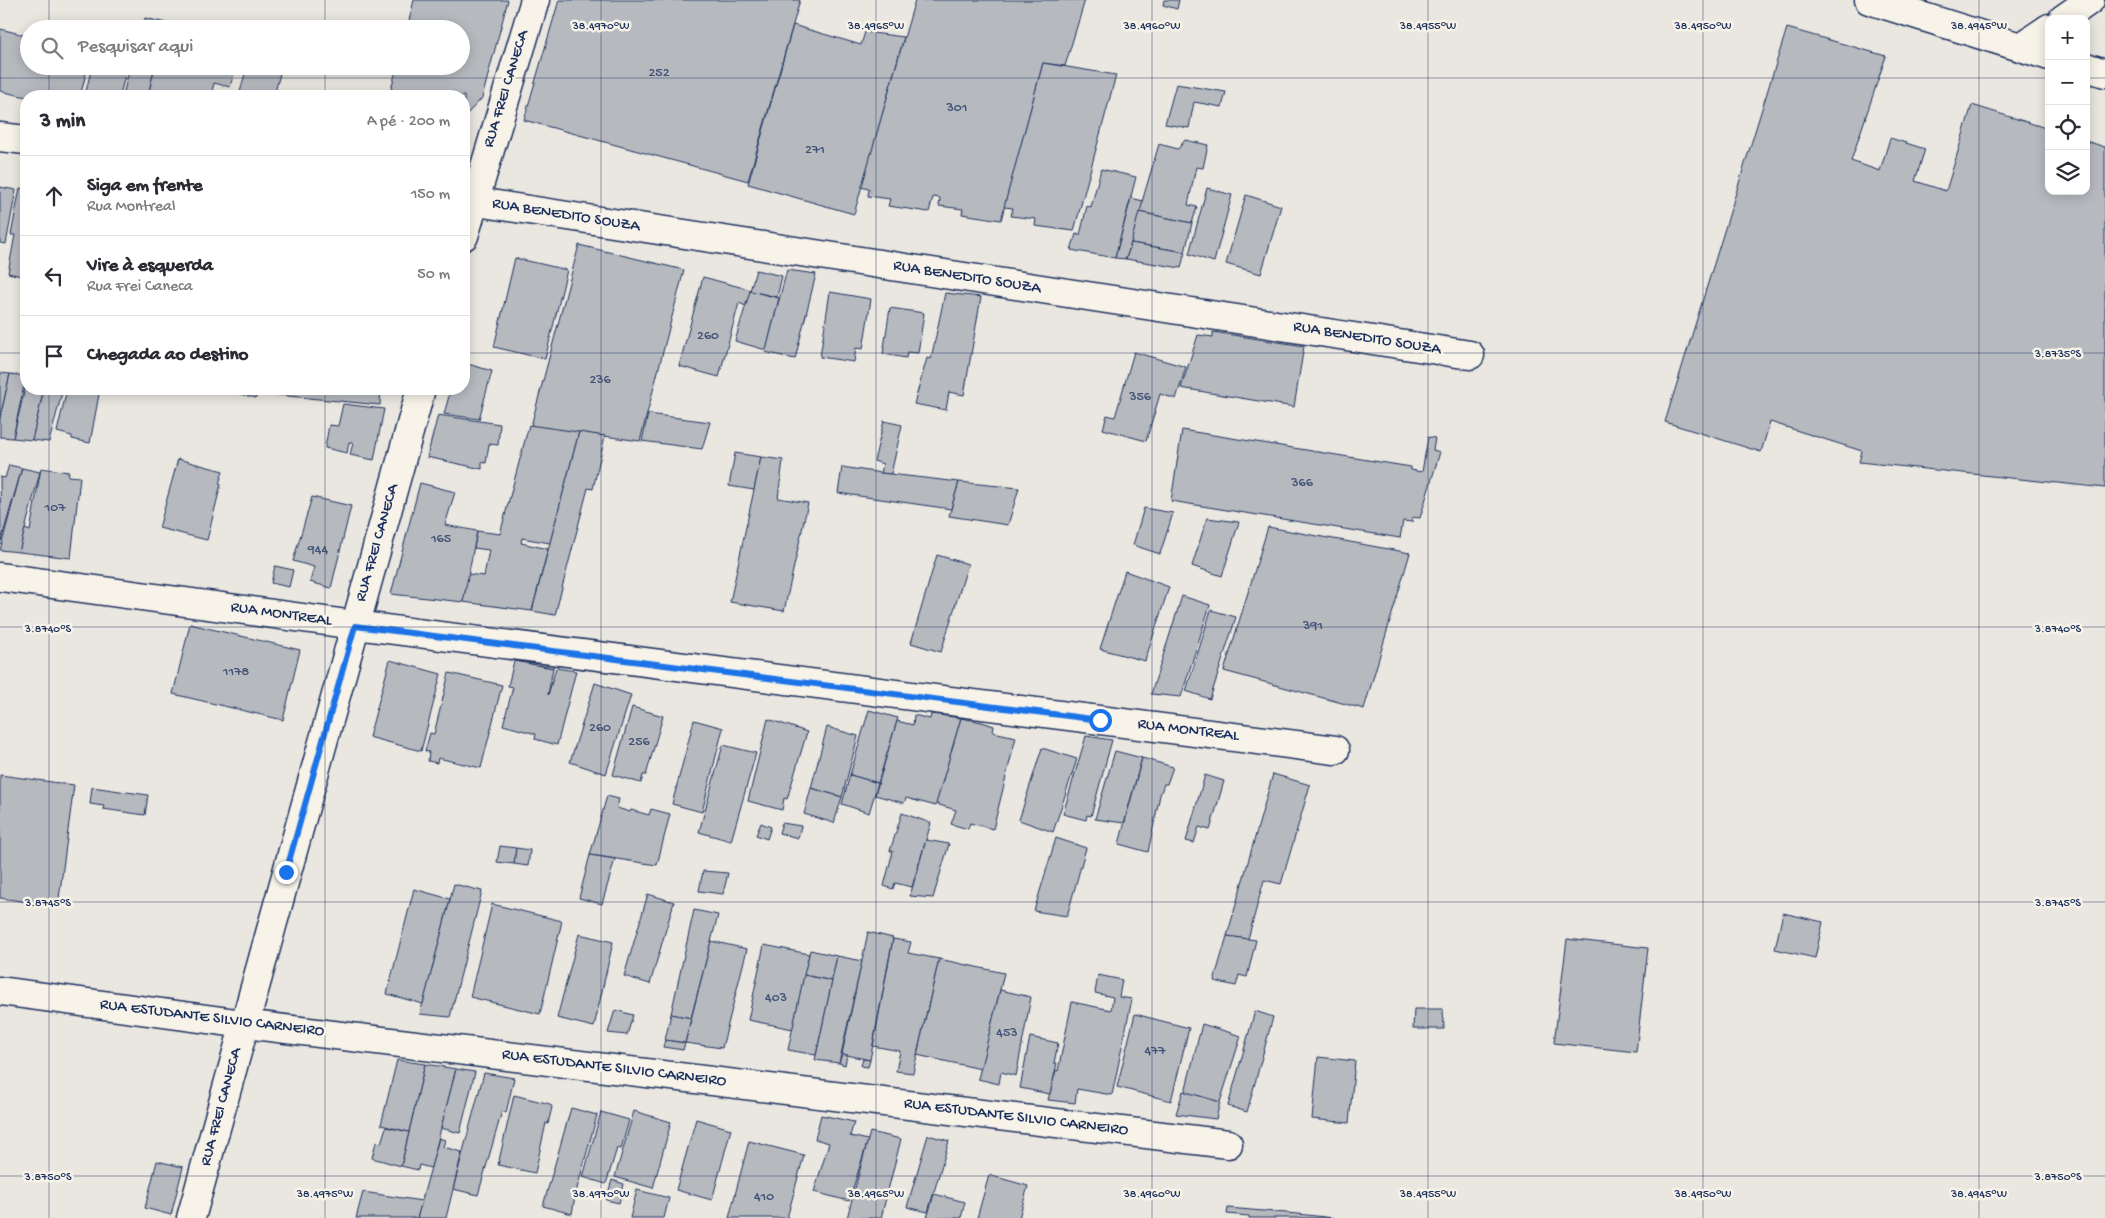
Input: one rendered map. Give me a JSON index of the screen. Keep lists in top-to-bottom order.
{
  "streets": {
    "street": [
      "RUA FREI CANECA",
      "RUA BENEDITO SOUZA",
      "RUA MONTREAL",
      "RUA ESTUDANTE SILVIO CARNEIRO"
    ]
  },
  "crossings": [
    ["RUA FREI CANECA", "RUA MONTREAL"],
    ["RUA FREI CANECA", "RUA ESTUDANTE SILVIO CARNEIRO"]
  ],
  "house_numbers": [
    "252",
    "301",
    "271",
    "260",
    "236",
    "356",
    "366",
    "107",
    "165",
    "944",
    "391",
    "1178",
    "260",
    "256",
    "403",
    "453",
    "477",
    "410"
  ],
  "page": {
    "map_buttons": ["+", "−"],
    "search": "Pesquisar aqui",
    "heading": ["3 min", "A pé · 200 m"],
    "list": [
      ["Siga em frente", "Rua Montreal", "150 m"],
      ["Vire à esquerda", "Rua Frei Caneca", "50 m"],
      "Chegada ao destino"
    ]
  },
  "coordinates": [
    "38.4970°W",
    "38.4965°W",
    "38.4960°W",
    "38.4955°W",
    "38.4950°W",
    "38.4945°W",
    "3.8735°S",
    "3.8740°S",
    "3.8745°S",
    "3.8750°S",
    "38.4975°W"
  ]
}
